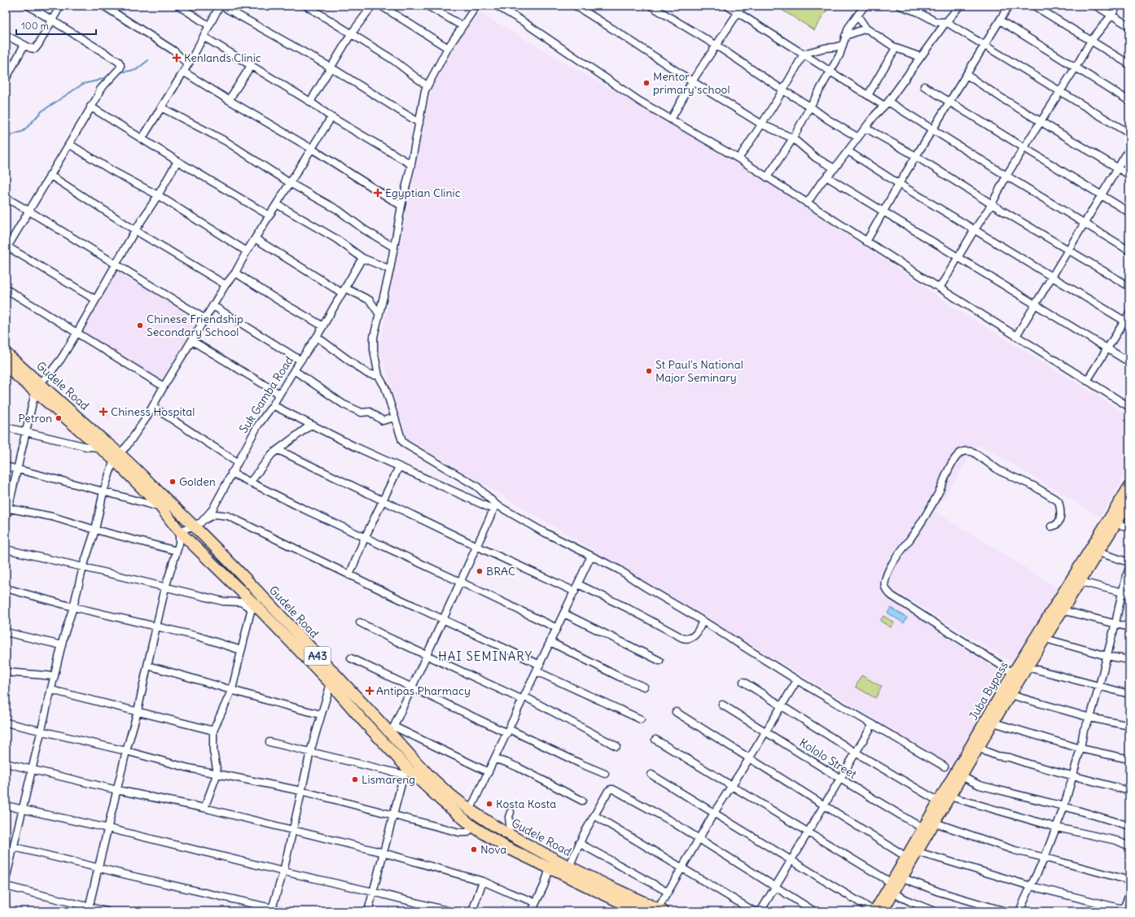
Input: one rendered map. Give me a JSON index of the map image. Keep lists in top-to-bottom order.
{
  "streets": {
    "highway": ["Gudele Road", "A43"],
    "main road": ["Juba Bypass"],
    "street": ["Suk Gamba Road", "Kololo Street"]
  },
  "crossings": [
    ["Gudele Road", "Suk Gamba Road"],
    ["Juba Bypass", "Kololo Street"]
  ],
  "districts": ["HAI SEMINARY"],
  "places": {
    "health": [
      "Kenlands Clinic",
      "Egyptian Clinic",
      "Chiness Hospital",
      "Antipas Pharmacy"
    ],
    "other": [
      "Mentor primary school",
      "Chinese Friendship Secondary School",
      "St Paul's National Major Seminary",
      "Petron",
      "Golden",
      "BRAC",
      "Lismareng",
      "Kosta Kosta",
      "Nova"
    ]
  },
  "scale_bar": "100 m"
}
